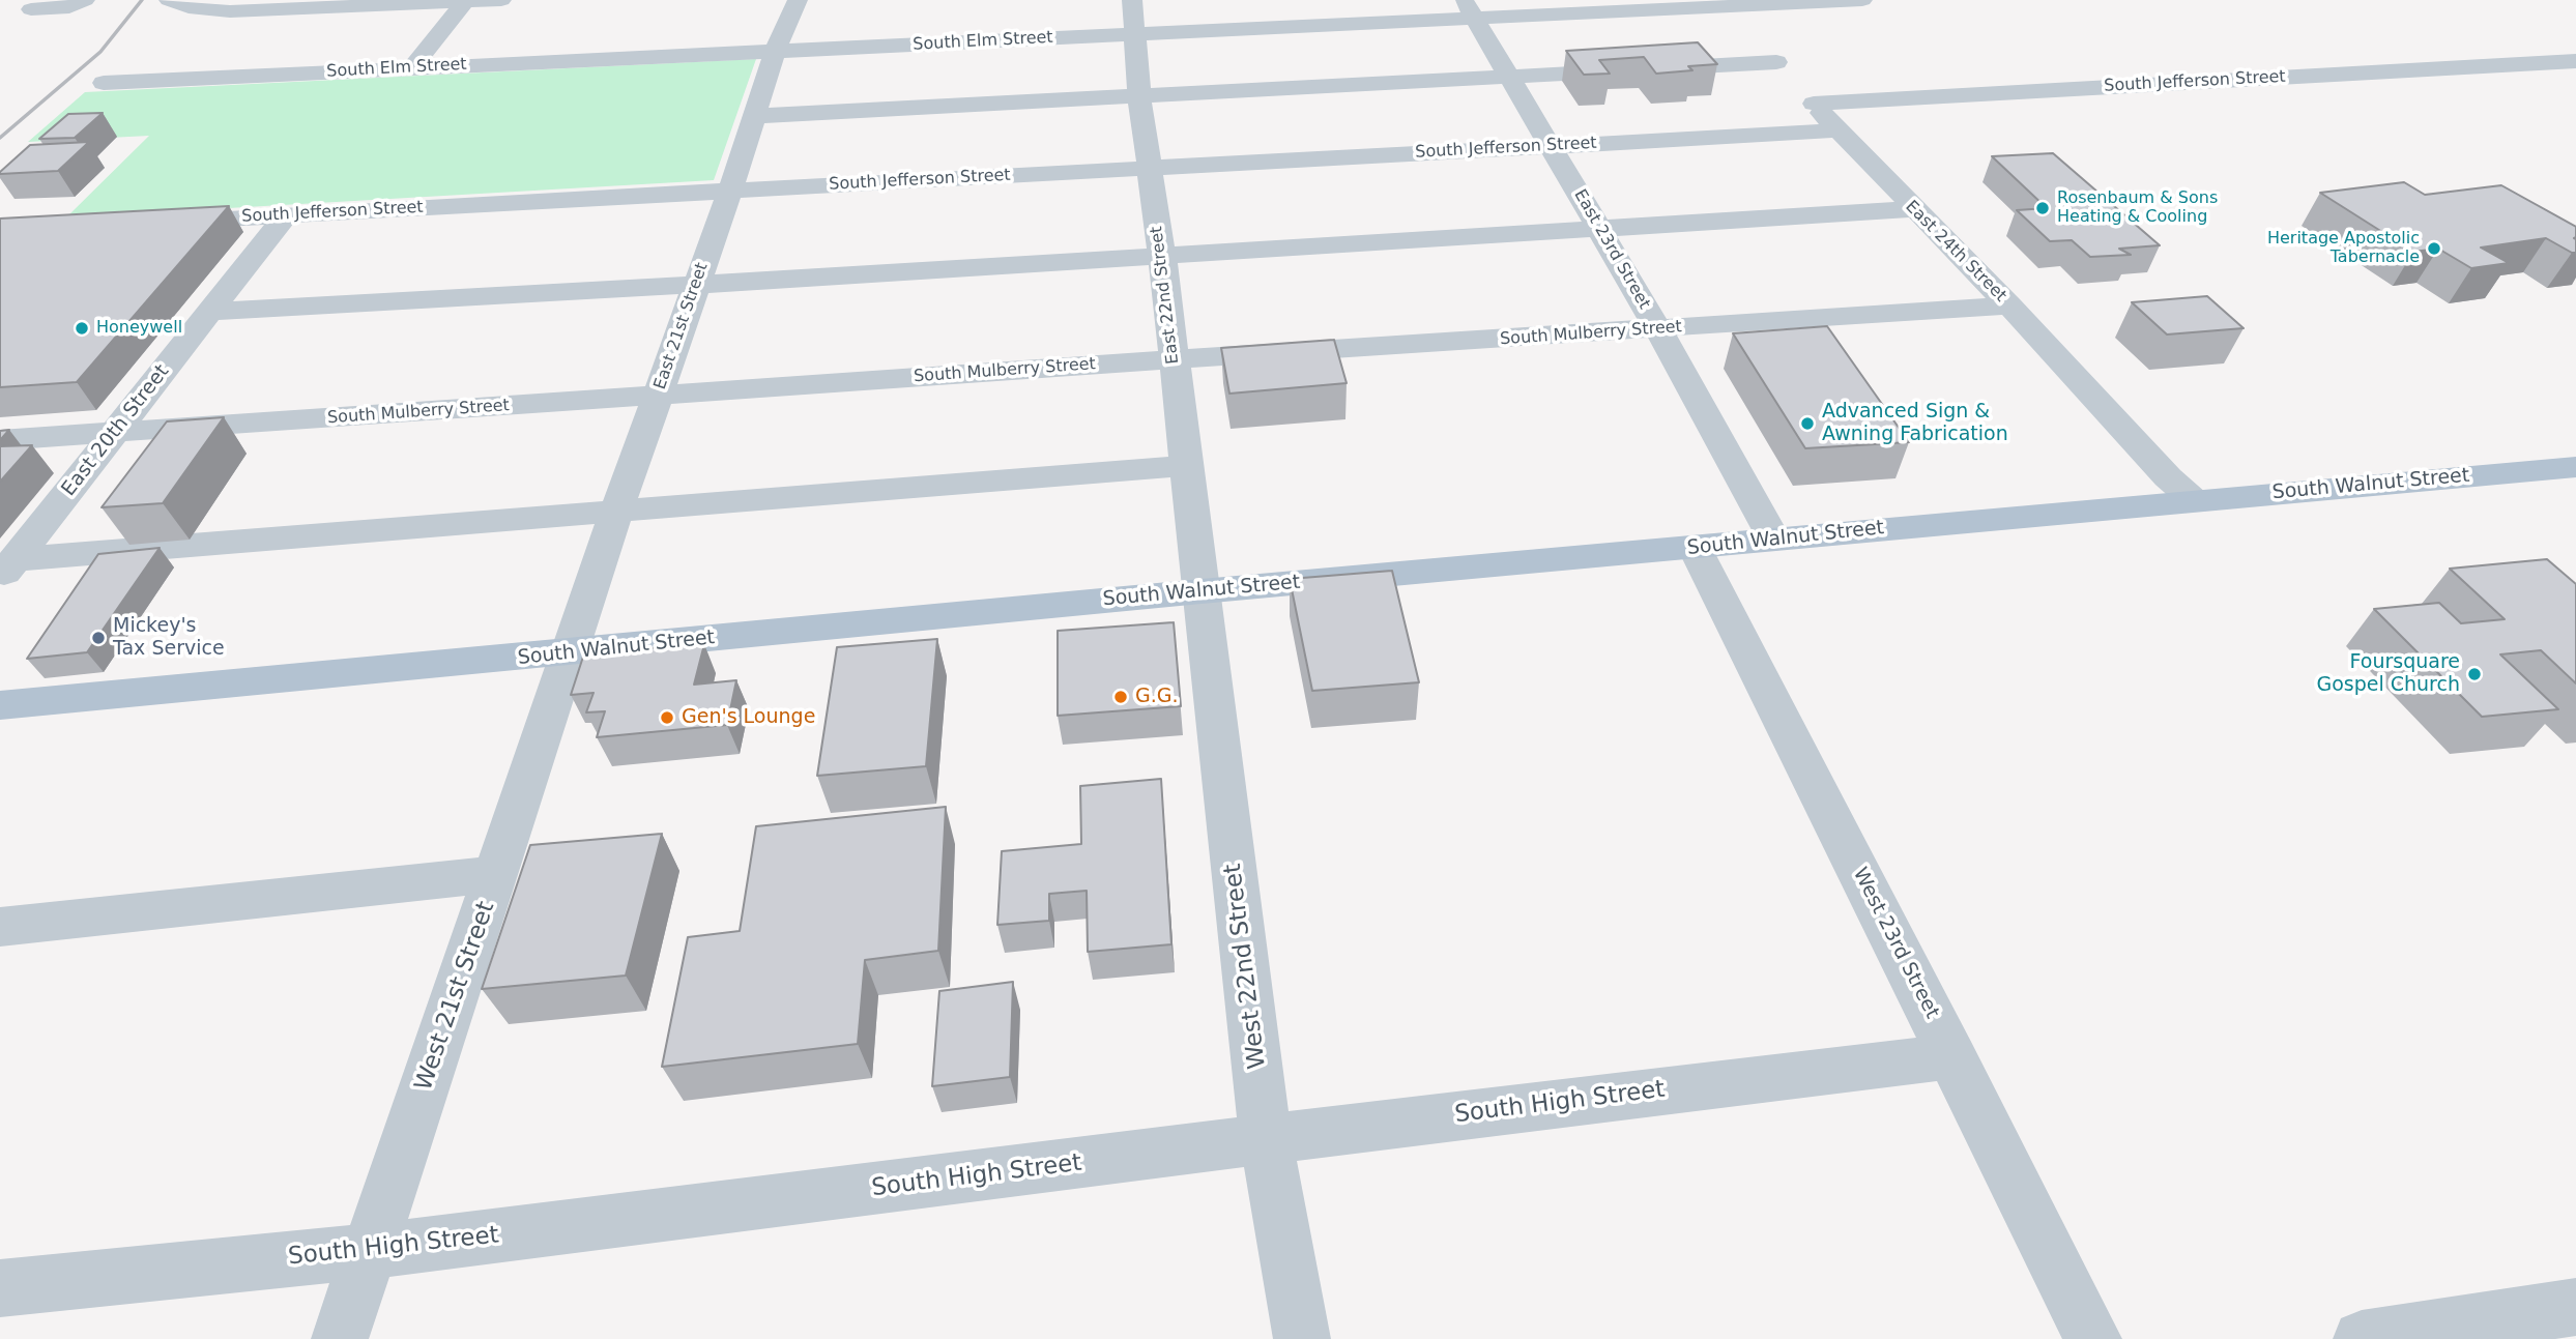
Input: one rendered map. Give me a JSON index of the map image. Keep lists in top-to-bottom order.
{
  "streets": {
    "main road": ["South Walnut Street"],
    "street": [
      "South Elm Street",
      "South Jefferson Street",
      "East 23rd Street",
      "East 24th Street",
      "East 22nd Street",
      "East 21st Street",
      "South Mulberry Street",
      "East 20th Street",
      "West 23rd Street",
      "West 22nd Street",
      "West 21st Street",
      "South High Street"
    ]
  },
  "crossings": [
    ["South Elm Street", "East 23rd Street"],
    ["South Elm Street", "East 24th Street"],
    ["South Elm Street", "East 22nd Street"],
    ["South Elm Street", "East 21st Street"],
    ["South Jefferson Street", "East 23rd Street"],
    ["South Jefferson Street", "East 24th Street"],
    ["South Jefferson Street", "East 22nd Street"],
    ["South Jefferson Street", "East 21st Street"],
    ["South Jefferson Street", "East 20th Street"],
    ["East 23rd Street", "South Mulberry Street"],
    ["East 23rd Street", "South Walnut Street"],
    ["East 24th Street", "South Mulberry Street"],
    ["East 24th Street", "South Walnut Street"],
    ["East 22nd Street", "South Mulberry Street"],
    ["East 22nd Street", "South Walnut Street"],
    ["East 22nd Street", "West 22nd Street"],
    ["East 21st Street", "South Mulberry Street"],
    ["East 21st Street", "South Walnut Street"],
    ["East 21st Street", "West 21st Street"],
    ["South Mulberry Street", "East 20th Street"],
    ["South Walnut Street", "West 23rd Street"],
    ["South Walnut Street", "West 22nd Street"],
    ["South Walnut Street", "West 21st Street"],
    ["West 23rd Street", "South High Street"],
    ["West 22nd Street", "South High Street"],
    ["West 21st Street", "South High Street"]
  ],
  "places": [
    "Rosenbaum & Sons Heating & Cooling",
    "Heritage Apostolic Tabernacle",
    "Honeywell",
    "Advanced Sign & Awning Fabrication",
    "Mickey's Tax Service",
    "Foursquare Gospel Church",
    "G.G.",
    "Gen's Lounge"
  ]
}
